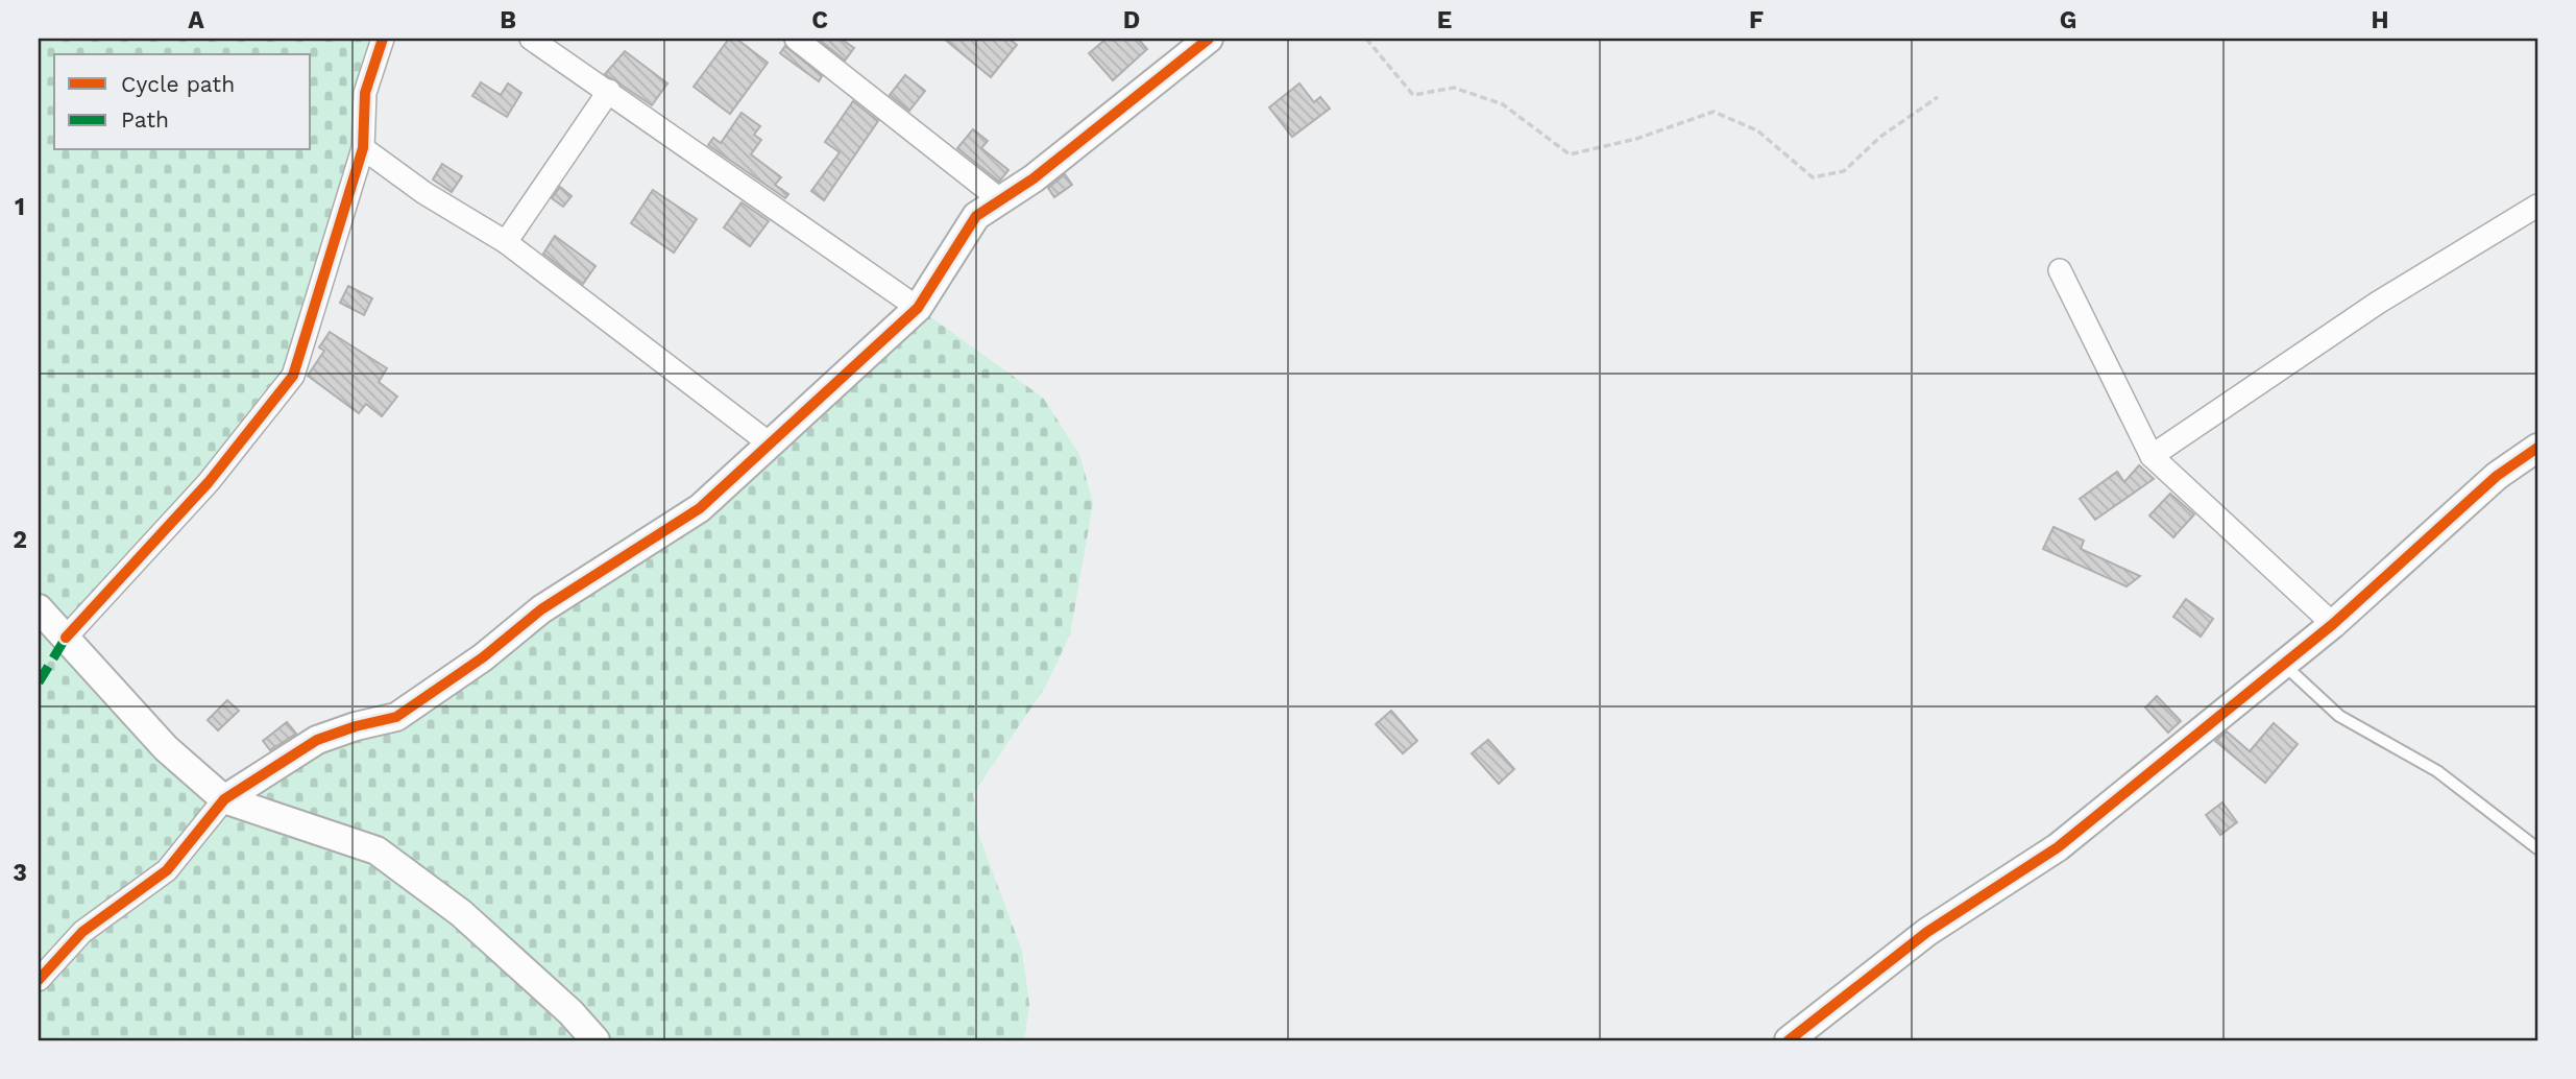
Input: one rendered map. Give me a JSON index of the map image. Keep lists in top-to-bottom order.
{
  "legend": ["Cycle path", "Path"],
  "grid": {
    "columns": [
      "A",
      "B",
      "C",
      "D",
      "E",
      "F",
      "G",
      "H"
    ],
    "rows": ["1", "2", "3"]
  }
}
